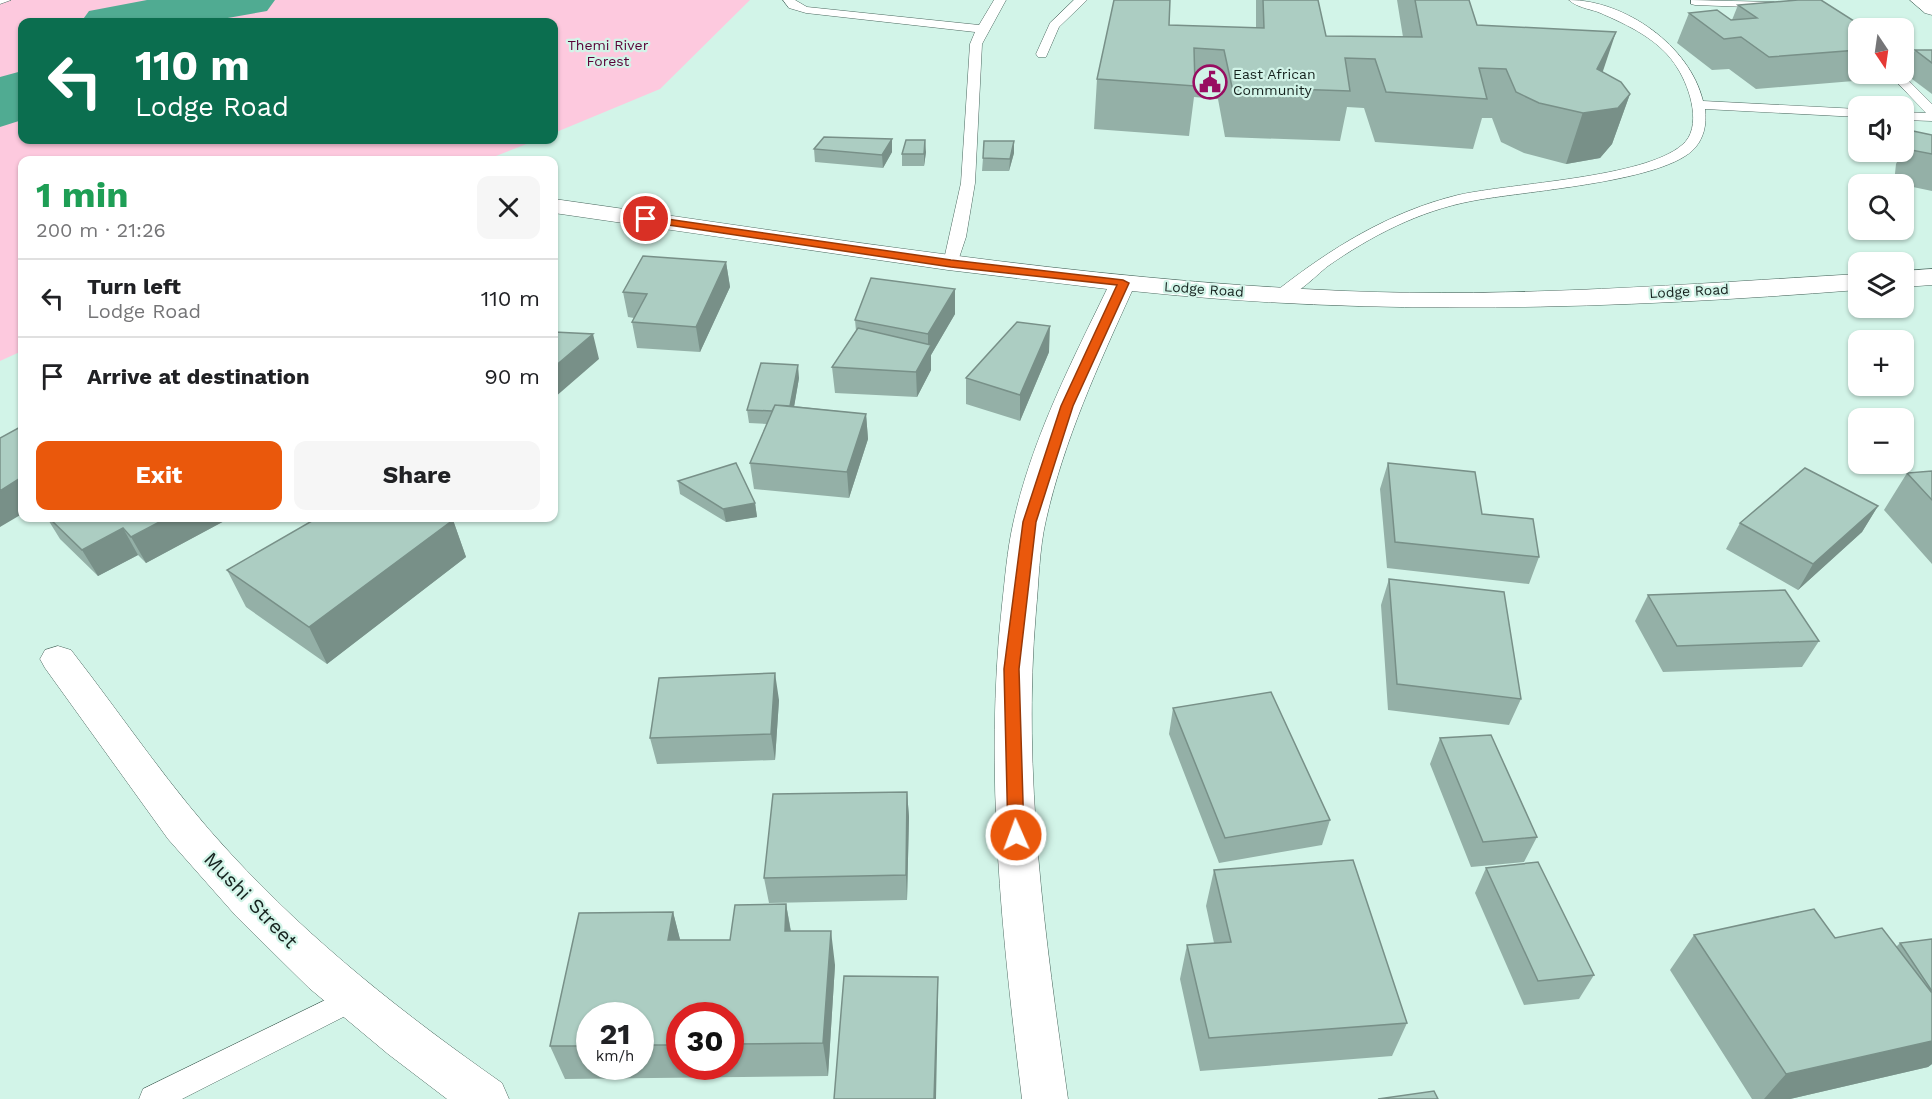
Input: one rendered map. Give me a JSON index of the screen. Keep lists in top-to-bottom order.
{
  "streets": {
    "street": ["Lodge Road", "Mushi Street"]
  },
  "parks": ["Themi River Forest"],
  "places": {
    "public building": ["East African Community"]
  },
  "north": "bottom",
  "page": {
    "map_buttons": ["+", "−"],
    "turn": ["110 m", "Lodge Road"],
    "heading": ["1 min", "200 m · 21:26"],
    "list": [
      {
        "name": "Turn left",
        "note": "Lodge Road",
        "value": "110 m"
      },
      {
        "name": "Arrive at destination",
        "value": "90 m"
      }
    ],
    "buttons": ["Exit", "Share"],
    "speed": "21 km/h",
    "limit": "30"
  }
}
